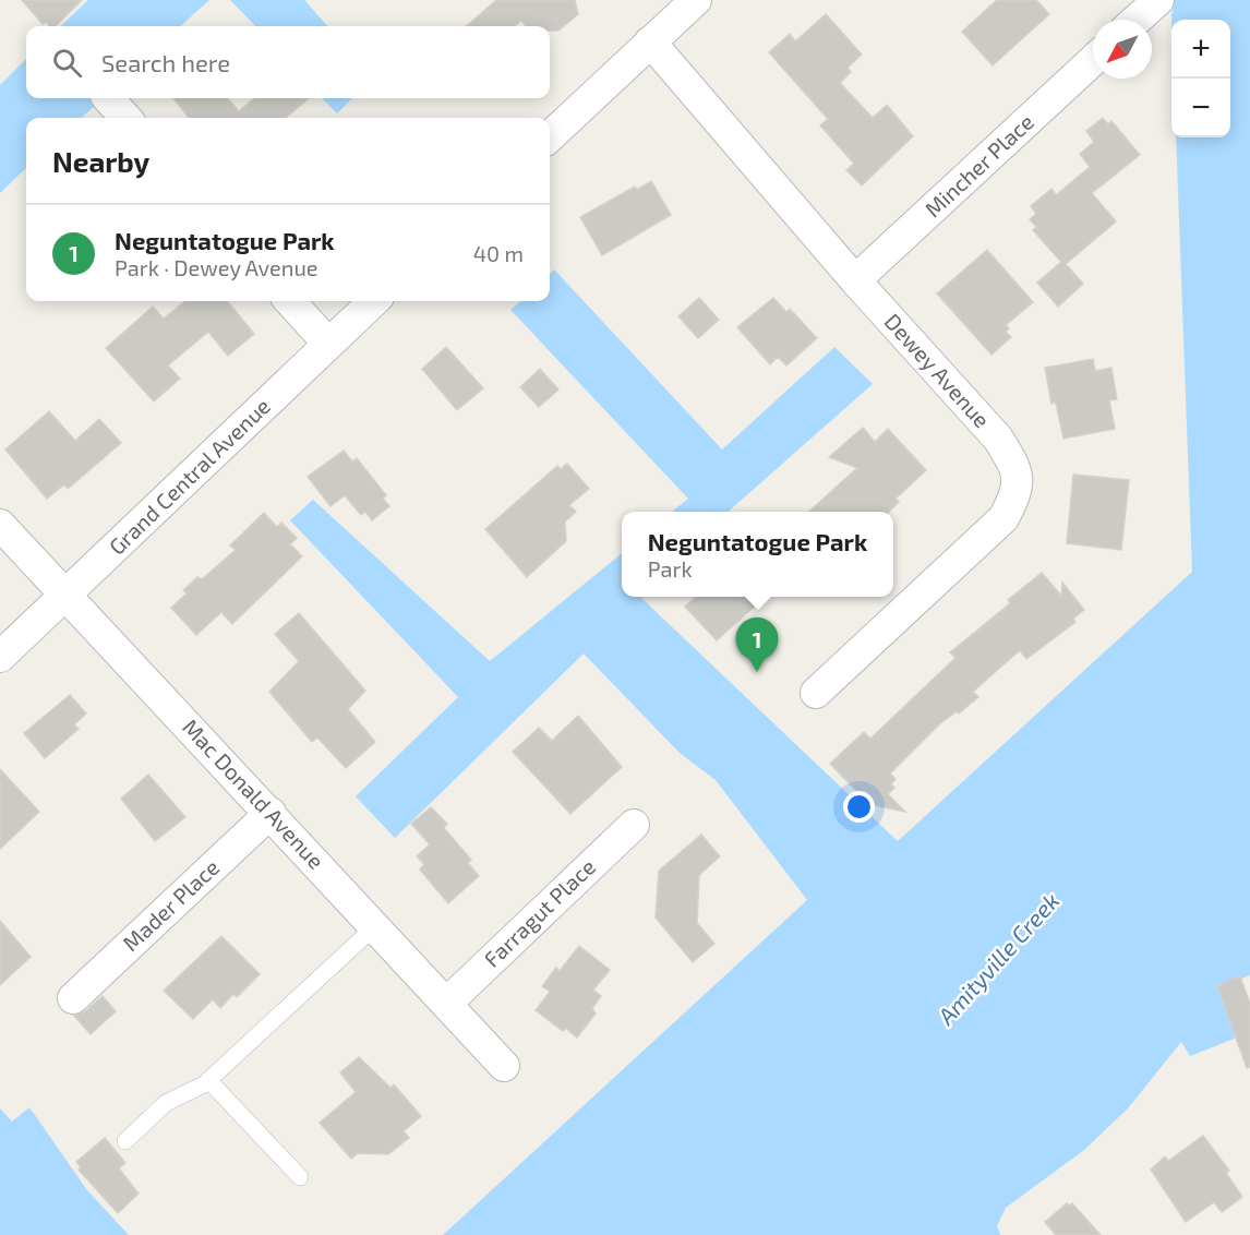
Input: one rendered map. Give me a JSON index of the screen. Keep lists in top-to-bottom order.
{
  "streets": {
    "street": [
      "Mincher Place",
      "Dewey Avenue",
      "Grand Central Avenue",
      "Mac Donald Avenue",
      "Mader Place",
      "Farragut Place"
    ]
  },
  "crossings": [
    ["Mincher Place", "Dewey Avenue"],
    ["Grand Central Avenue", "Mac Donald Avenue"],
    ["Mac Donald Avenue", "Mader Place"],
    ["Mac Donald Avenue", "Farragut Place"]
  ],
  "water": ["Amityville Creek"],
  "north": "bottom left",
  "page": {
    "map_buttons": ["+", "−"],
    "search": "Search here",
    "heading": "Nearby",
    "list": [
      {
        "mark": "1",
        "name": "Neguntatogue Park",
        "note": "Park · Dewey Avenue",
        "value": "40 m"
      }
    ],
    "popup": ["Neguntatogue Park", "Park"],
    "pins": "1"
  }
}
